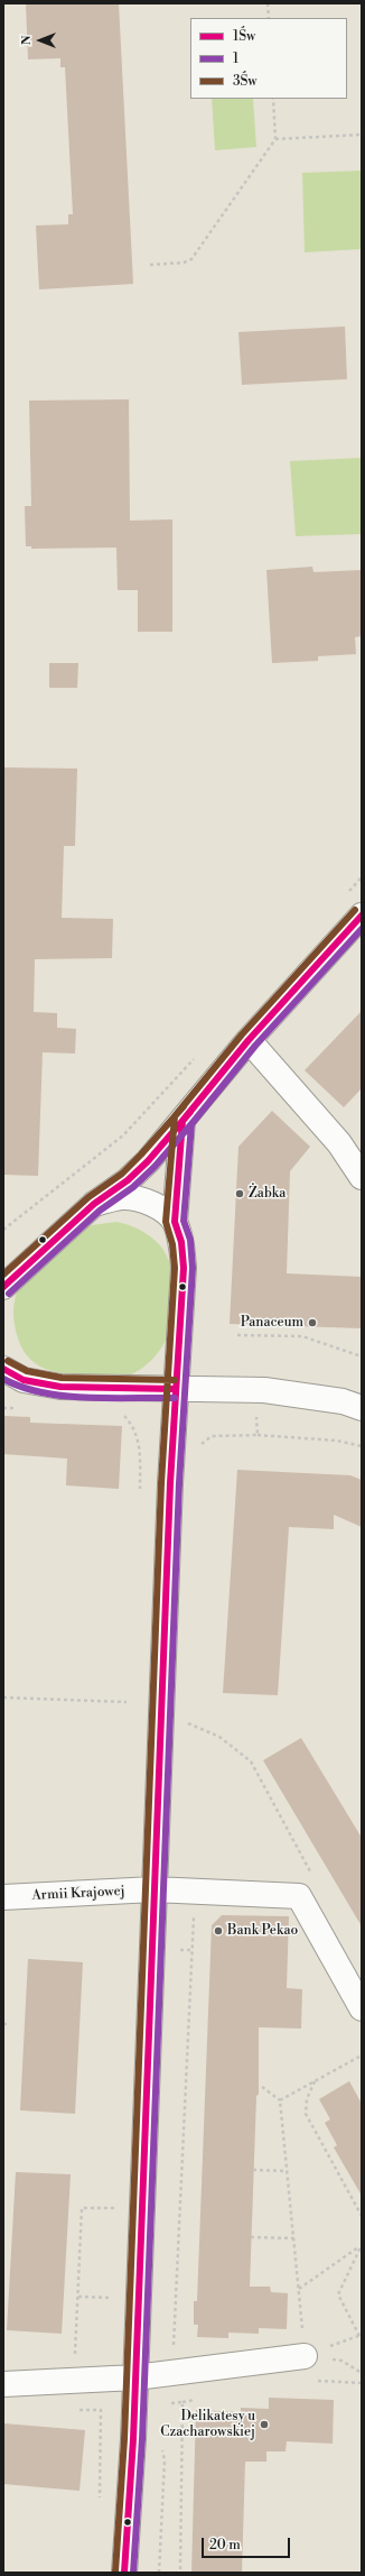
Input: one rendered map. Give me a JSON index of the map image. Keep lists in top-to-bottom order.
{
  "streets": {
    "street": ["Armii Krajowej"]
  },
  "places": [
    "Żabka",
    "Panaceum",
    "Bank Pekao",
    "Delikatesy u Czacharowskiej"
  ],
  "lines": ["transit line 3Św", "transit line 1Św", "transit line 1"],
  "legend": ["1Św", "1", "3Św"],
  "scale_bar": "20 m",
  "north": "left"
}
